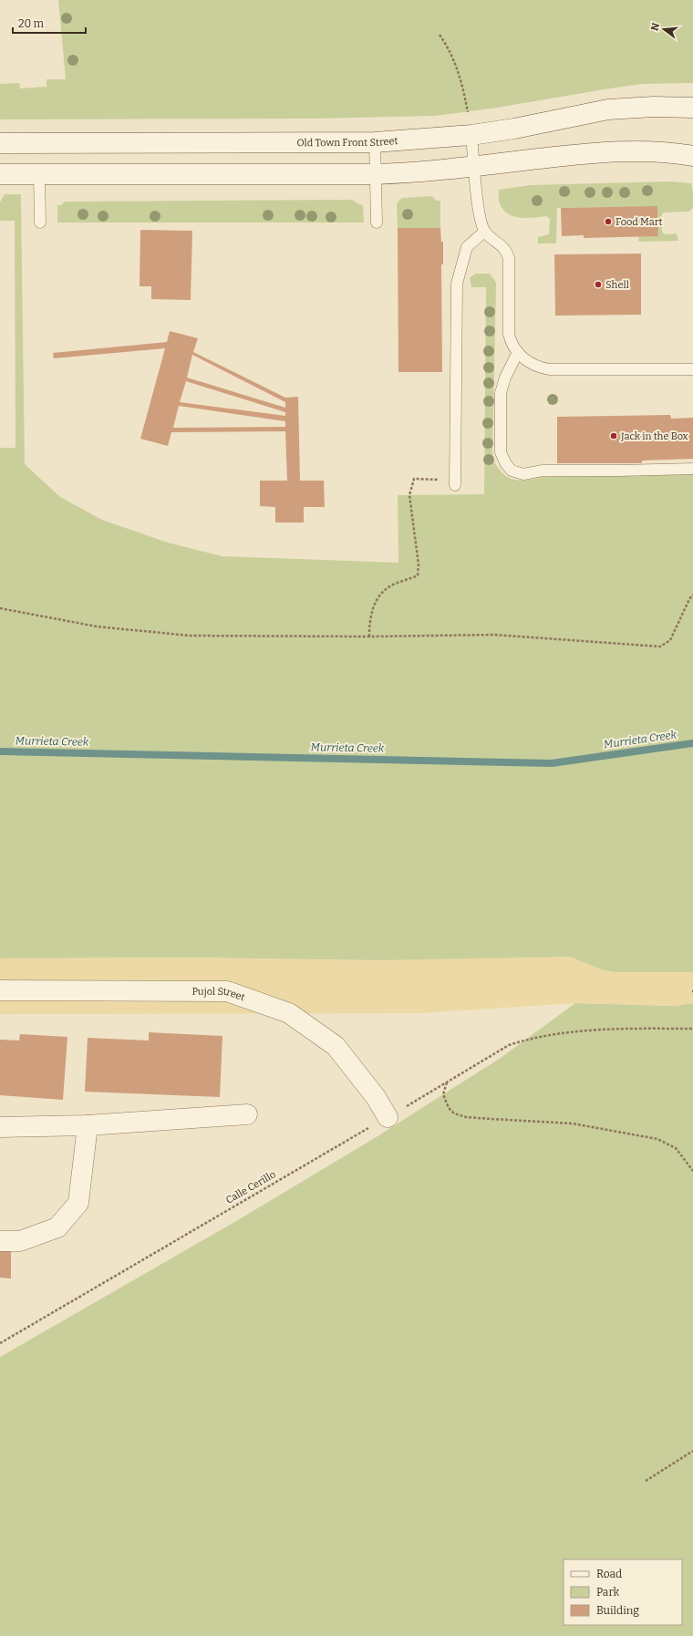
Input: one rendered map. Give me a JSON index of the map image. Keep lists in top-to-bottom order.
{
  "streets": {
    "main road": ["Old Town Front Street", "Pujol Street"],
    "path": ["Calle Cerillo"]
  },
  "crossings": [
    ["Pujol Street", "Calle Cerillo"]
  ],
  "water": ["Murrieta Creek"],
  "places": ["Food Mart", "Shell", "Jack in the Box"],
  "legend": ["Road", "Park", "Building"],
  "scale_bar": "20 m",
  "north": "left"
}
